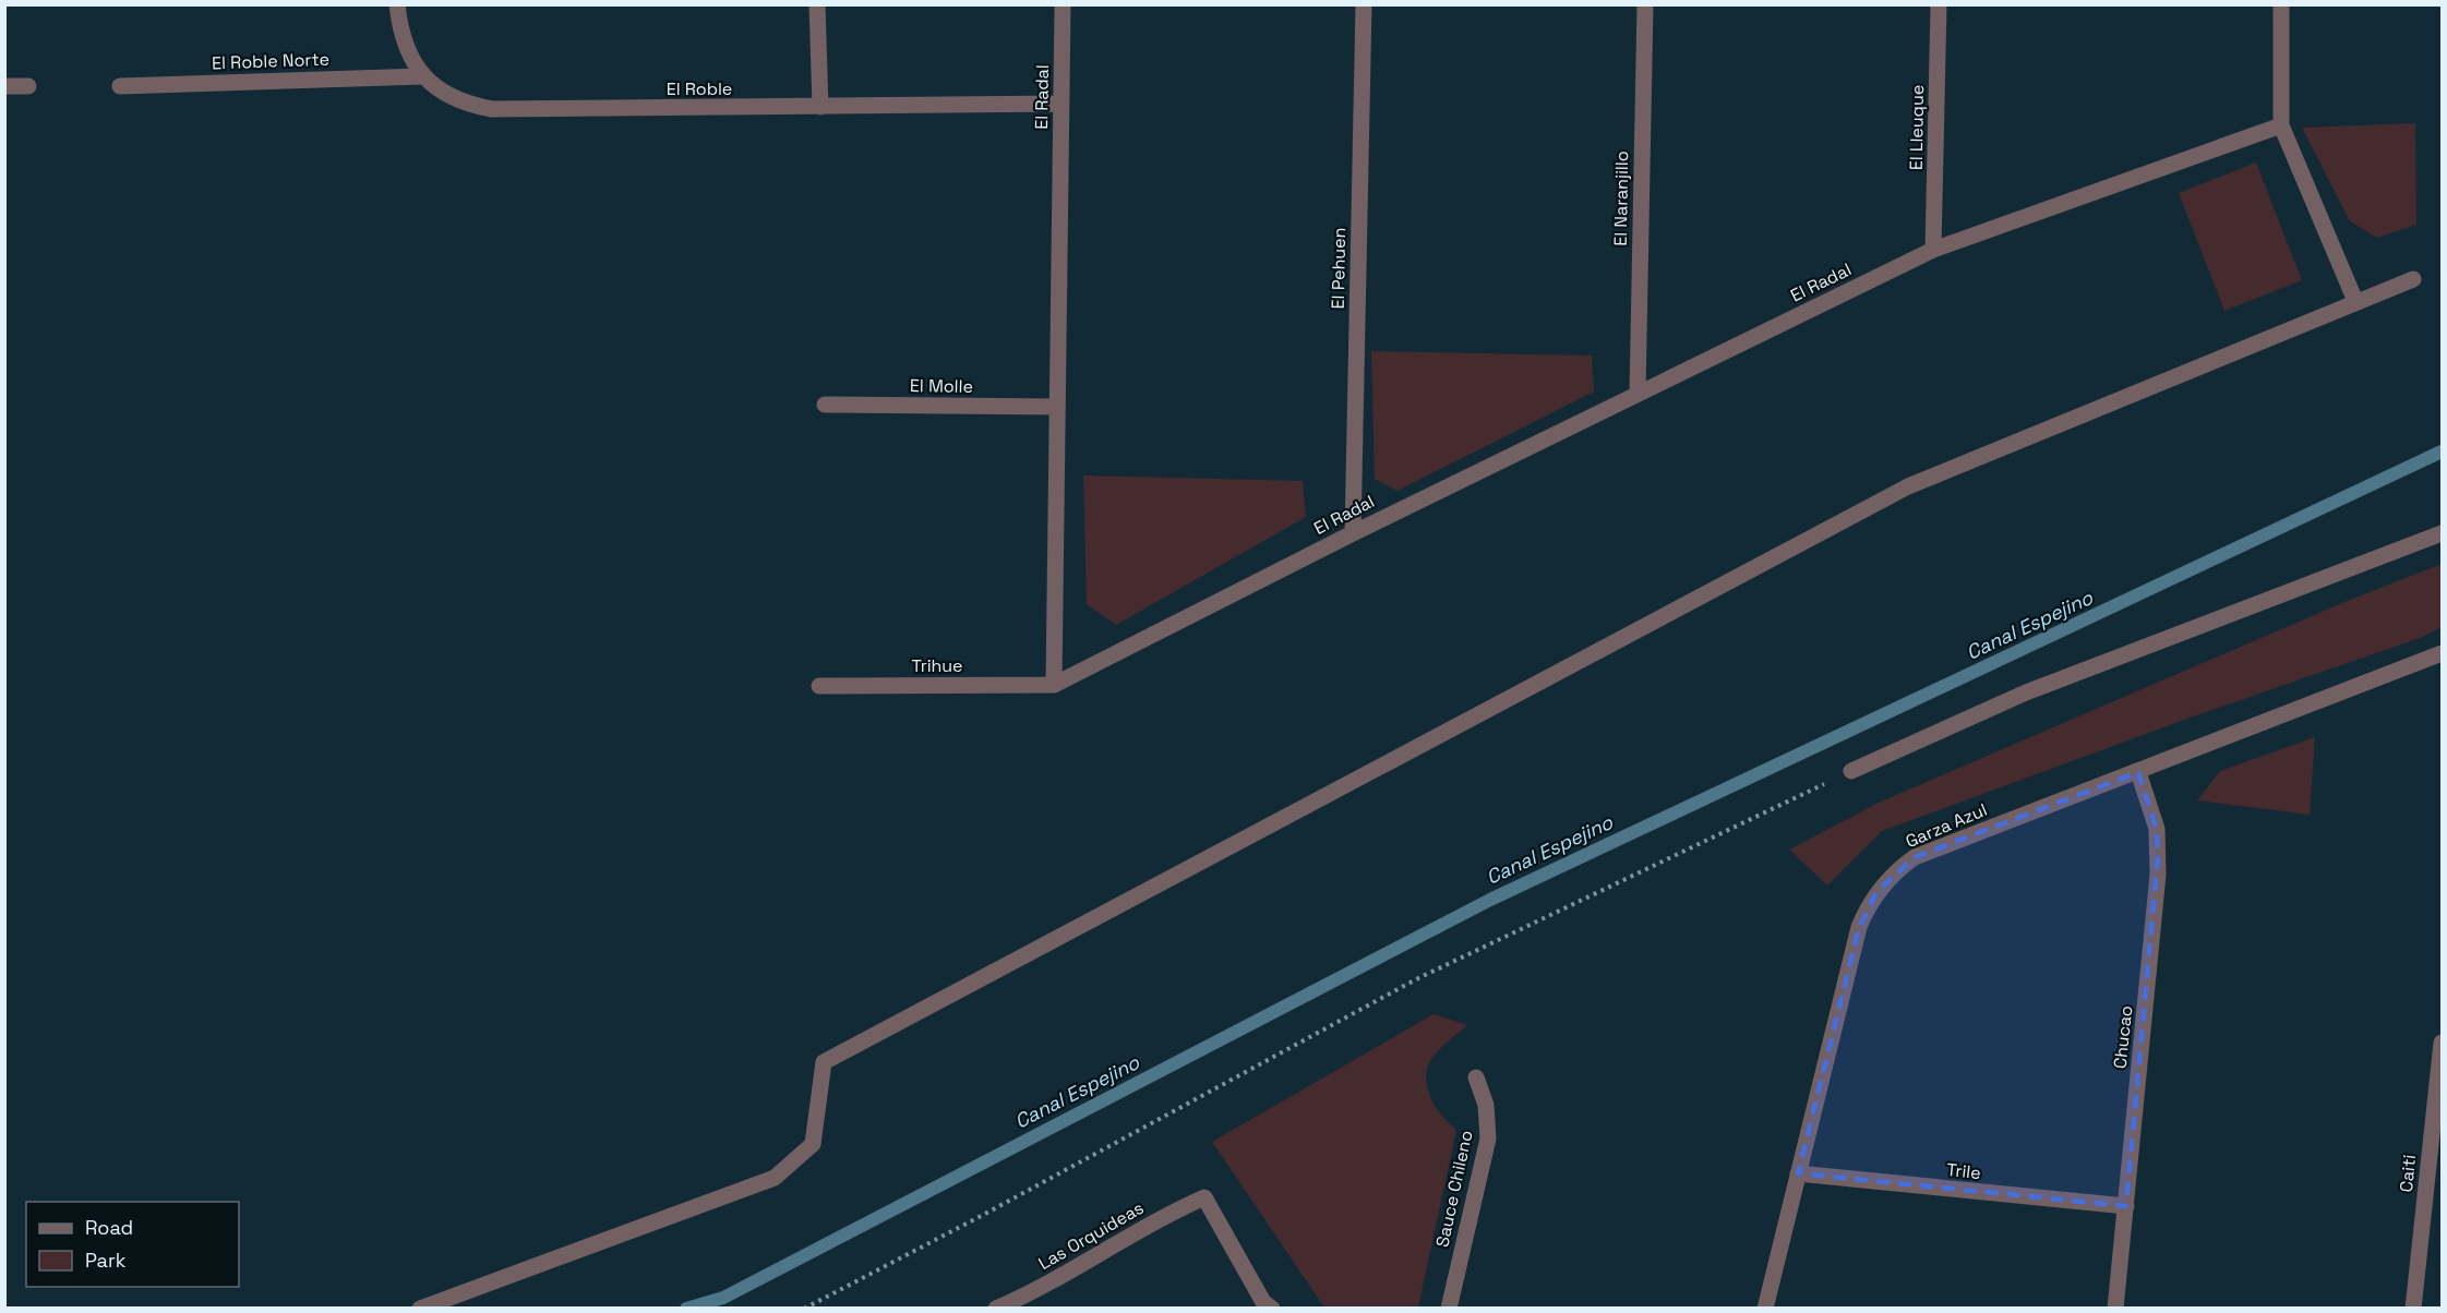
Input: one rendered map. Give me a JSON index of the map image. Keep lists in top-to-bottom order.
{
  "streets": {
    "street": [
      "El Roble Norte",
      "El Roble",
      "El Radal",
      "El Lleuque",
      "El Naranjillo",
      "El Pehuen",
      "El Molle",
      "Trihue",
      "Garza Azul",
      "Chucao",
      "Trile",
      "Caiti",
      "Sauce Chileno",
      "Las Orquideas"
    ]
  },
  "crossings": [
    ["El Roble Norte", "El Roble"],
    ["El Roble", "El Radal"],
    ["El Radal", "El Lleuque"],
    ["El Radal", "El Naranjillo"],
    ["El Radal", "El Pehuen"],
    ["El Radal", "El Molle"],
    ["El Radal", "Trihue"],
    ["Garza Azul", "Chucao"],
    ["Garza Azul", "Trile"],
    ["Chucao", "Trile"]
  ],
  "water": ["Canal Espejino"],
  "legend": ["Road", "Park"]
}
